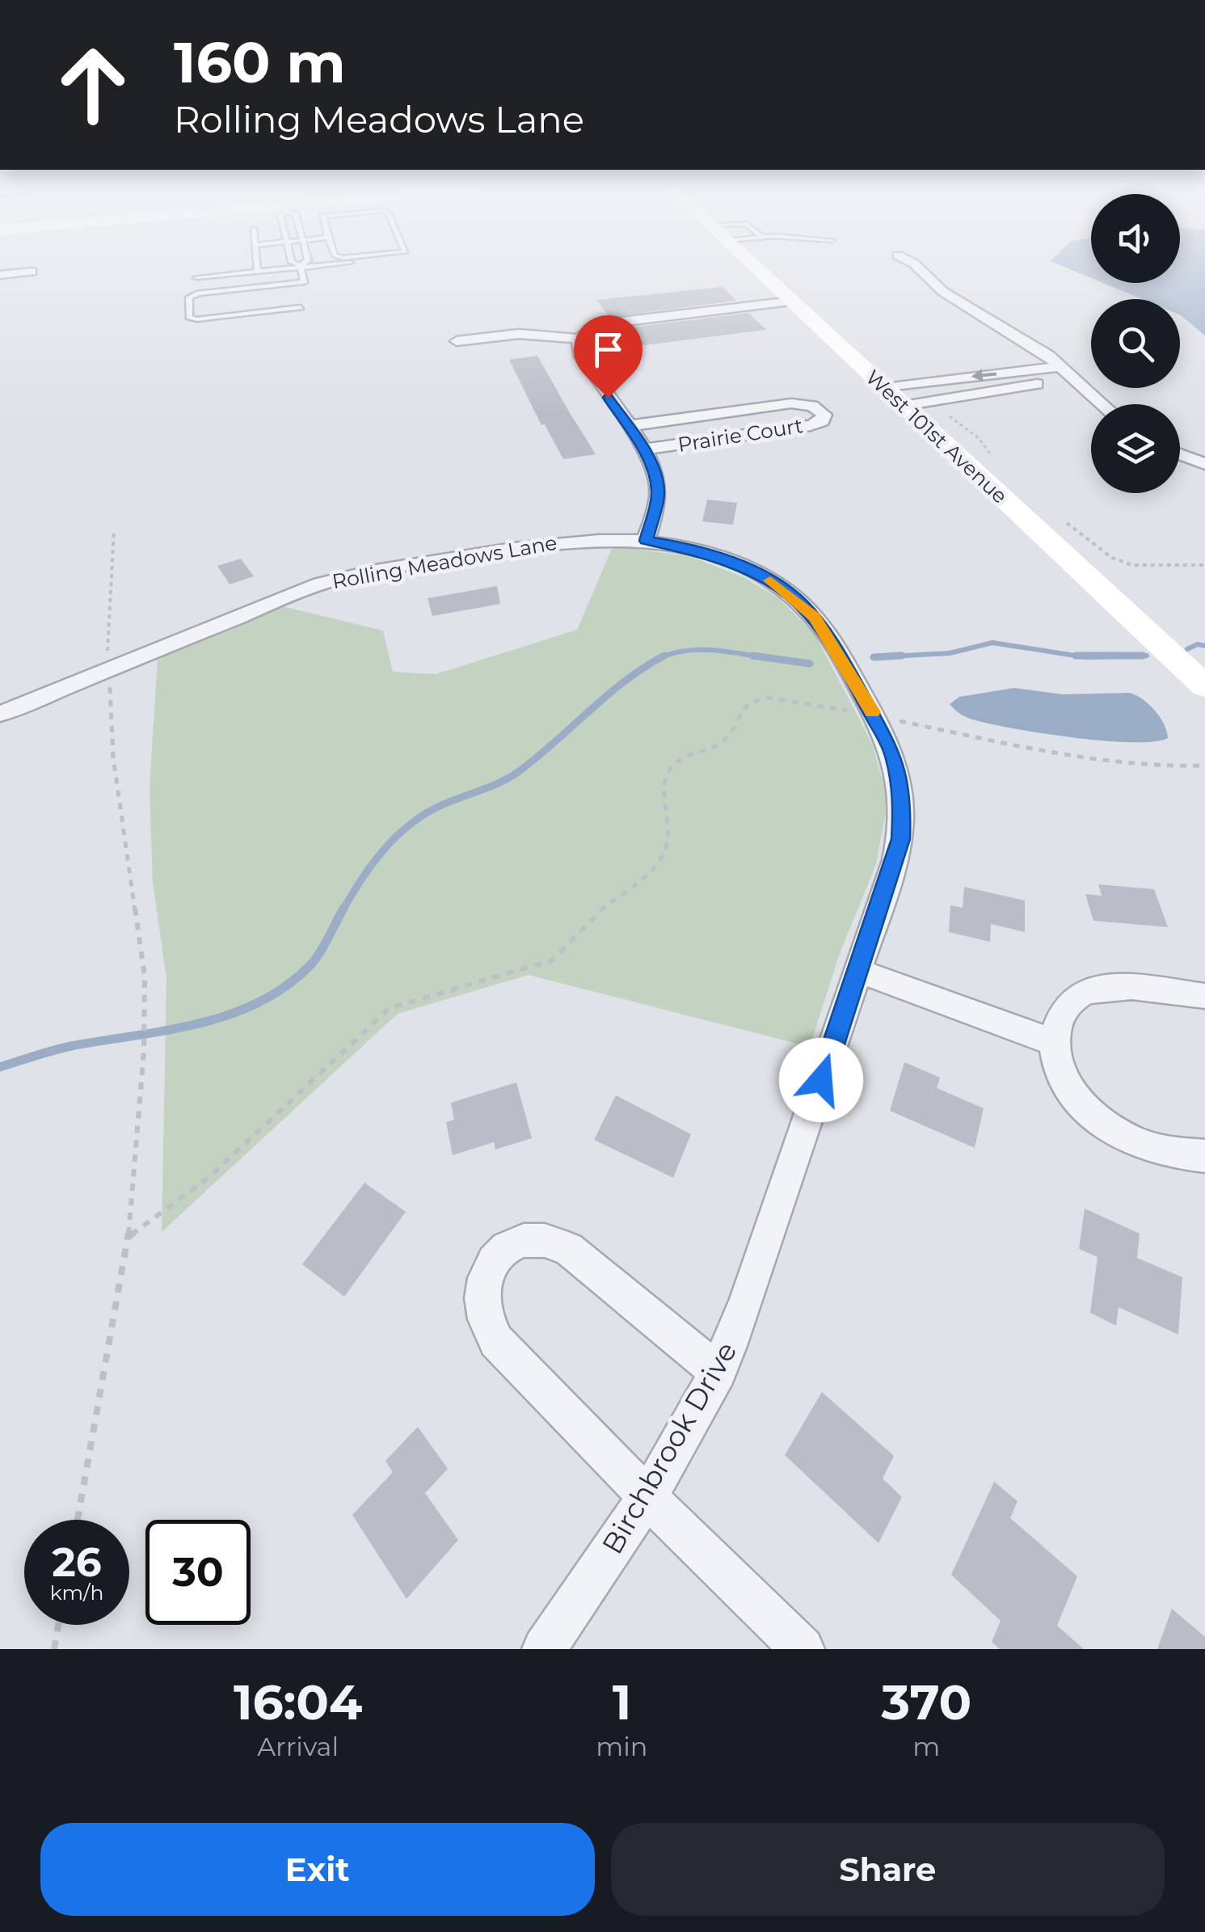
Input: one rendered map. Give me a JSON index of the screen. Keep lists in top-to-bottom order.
{
  "streets": {
    "street": [
      "Prairie Court",
      "West 101st Avenue",
      "Rolling Meadows Lane",
      "Birchbrook Drive"
    ]
  },
  "crossings": [
    ["Rolling Meadows Lane", "Birchbrook Drive"]
  ],
  "page": {
    "turn": ["160 m", "Rolling Meadows Lane"],
    "speed": "26 km/h",
    "limit": "30",
    "eta": [
      "16:04",
      "Arrival",
      "1",
      "min",
      "370",
      "m"
    ],
    "buttons": ["Exit", "Share"]
  }
}
